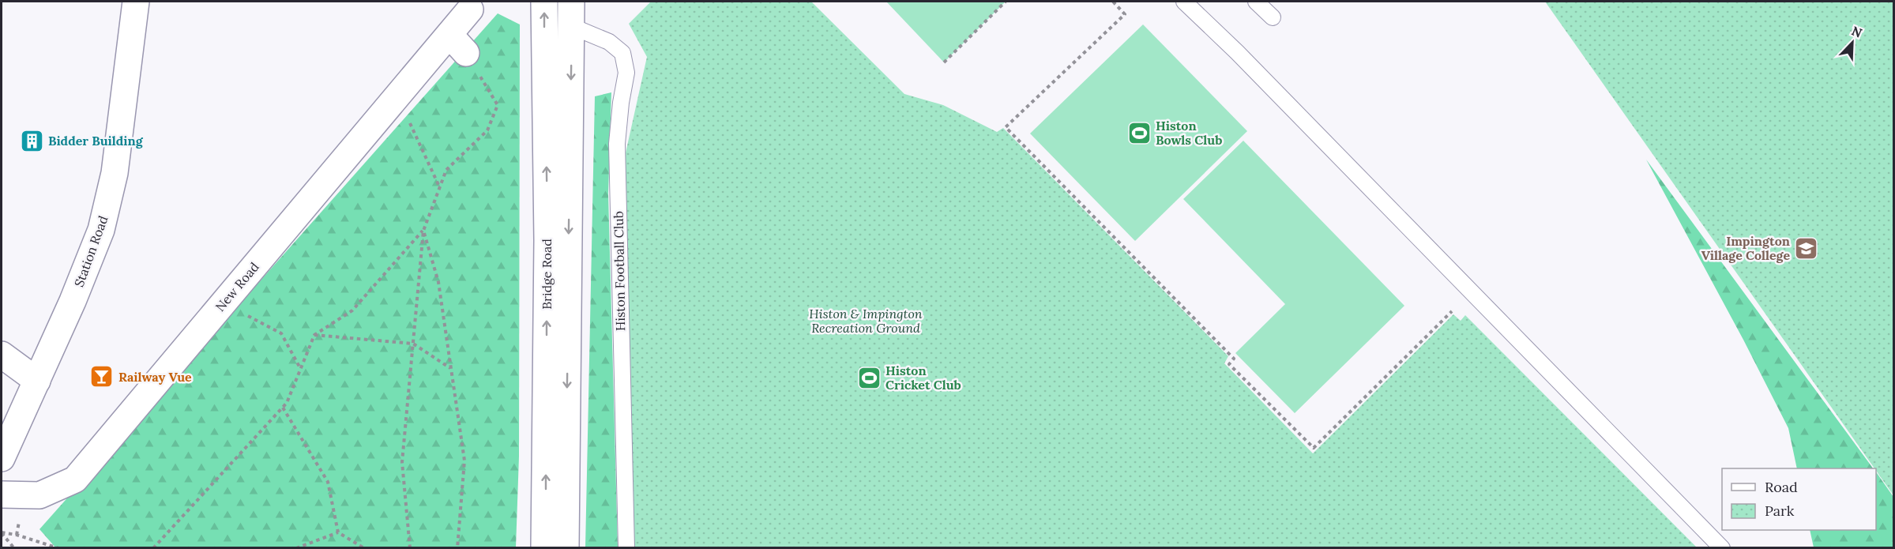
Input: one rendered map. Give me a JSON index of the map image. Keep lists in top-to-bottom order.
{
  "streets": {
    "street": ["Station Road", "Bridge Road", "New Road"],
    "lane": ["Histon Football Club"]
  },
  "crossings": [
    ["Histon Football Club", "Bridge Road"]
  ],
  "parks": ["Histon & Impington Recreation Ground"],
  "places": {
    "sports": ["Histon Bowls Club", "Histon Cricket Club"],
    "building": ["Bidder Building"],
    "school or university": ["Impington Village College"],
    "bar": ["Railway Vue"]
  },
  "legend": ["Road", "Park"],
  "north": "top right"
}
